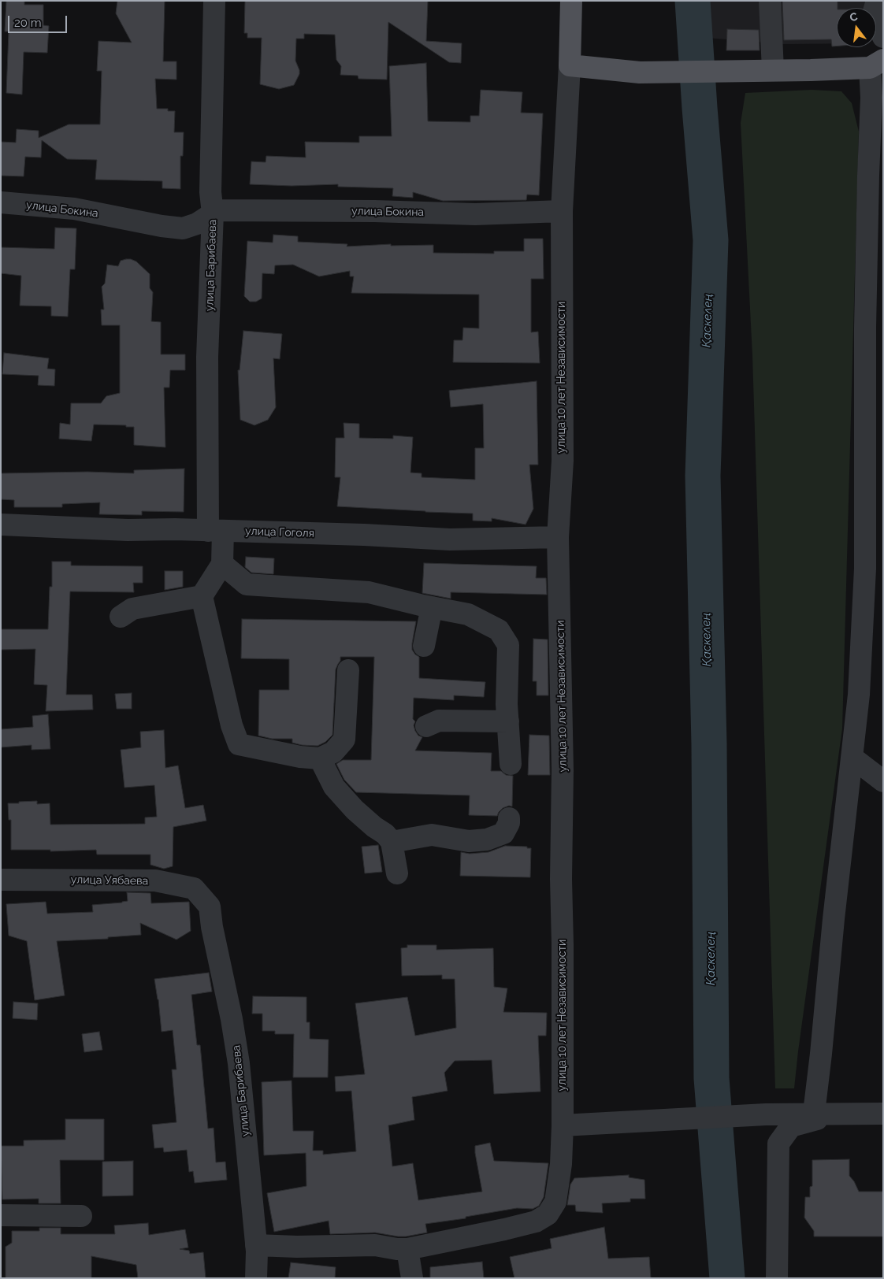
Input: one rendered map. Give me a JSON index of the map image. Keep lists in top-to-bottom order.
{
  "streets": {
    "main road": ["улица 10 лет Независимости"],
    "street": [
      "улица Бокина",
      "улица Барибаева",
      "улица Гоголя",
      "улица Уябаева"
    ]
  },
  "crossings": [
    ["улица Бокина", "улица Барибаева"],
    ["улица Бокина", "улица 10 лет Независимости"],
    ["улица Барибаева", "улица 10 лет Независимости"],
    ["улица Барибаева", "улица Гоголя"],
    ["улица Барибаева", "улица Уябаева"],
    ["улица 10 лет Независимости", "улица Гоголя"]
  ],
  "water": ["Қаскелең"],
  "scale_bar": "20 m",
  "north": "top"
}
